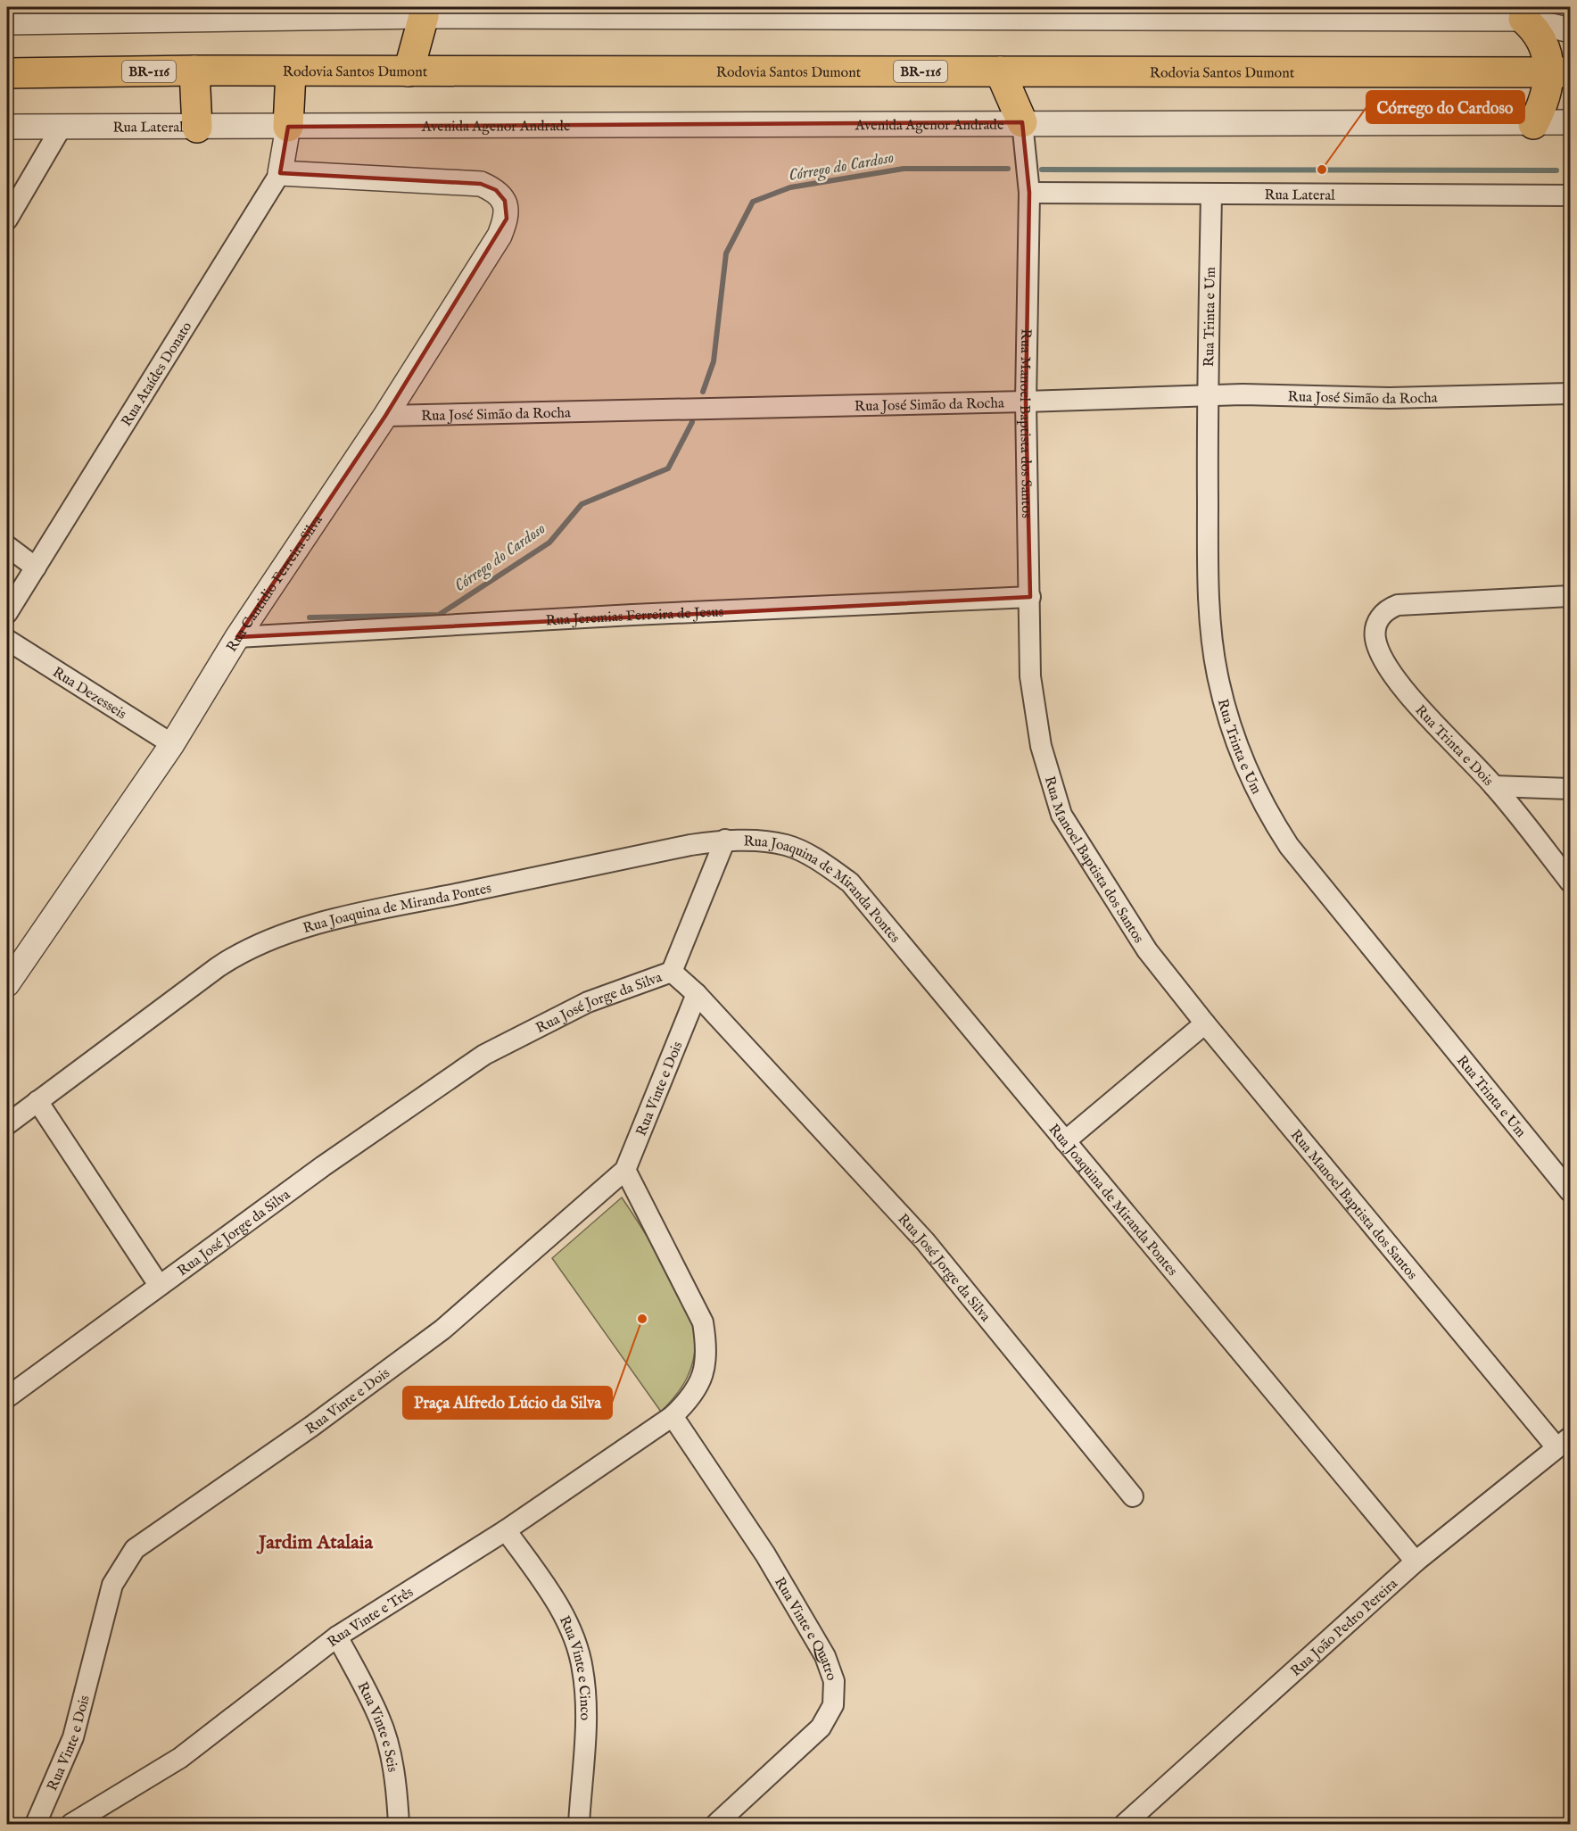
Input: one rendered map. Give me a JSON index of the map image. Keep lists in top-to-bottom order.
{
  "streets": {
    "highway": ["BR-116", "Rodovia Santos Dumont"],
    "street": [
      "Avenida Agenor Andrade",
      "Rua Lateral",
      "Rua Trinta e Um",
      "Rua Ataídes Donato",
      "Rua José Simão da Rocha",
      "Rua Manoel Baptista dos Santos",
      "Rua Cantidio Ferreira Silva",
      "Rua Jeremias Ferreira de Jesus",
      "Rua Dezesseis",
      "Rua Trinta e Dois",
      "Rua Joaquina de Miranda Pontes",
      "Rua José Jorge da Silva",
      "Rua Vinte e Dois",
      "Rua Vinte e Três",
      "Rua João Pedro Pereira",
      "Rua Vinte e Quatro",
      "Rua Vinte e Cinco",
      "Rua Vinte e Seis"
    ]
  },
  "crossings": [
    ["Avenida Agenor Andrade", "Rua Lateral"],
    ["Avenida Agenor Andrade", "Rua Ataídes Donato"],
    ["Avenida Agenor Andrade", "Rua Manoel Baptista dos Santos"],
    ["Rua Lateral", "Rua Trinta e Um"],
    ["Rua Lateral", "Rua Ataídes Donato"],
    ["Rua Lateral", "Rua Manoel Baptista dos Santos"],
    ["Rua Trinta e Um", "Rua José Simão da Rocha"],
    ["Rua Ataídes Donato", "Rua Cantidio Ferreira Silva"],
    ["Rua José Simão da Rocha", "Rua Manoel Baptista dos Santos"],
    ["Rua José Simão da Rocha", "Rua Cantidio Ferreira Silva"],
    ["Rua Manoel Baptista dos Santos", "Rua Jeremias Ferreira de Jesus"],
    ["Rua Manoel Baptista dos Santos", "Rua João Pedro Pereira"],
    ["Rua Cantidio Ferreira Silva", "Rua Jeremias Ferreira de Jesus"],
    ["Rua Cantidio Ferreira Silva", "Rua Dezesseis"],
    ["Rua Joaquina de Miranda Pontes", "Rua João Pedro Pereira"],
    ["Rua José Jorge da Silva", "Rua Vinte e Dois"],
    ["Rua Vinte e Dois", "Rua Vinte e Três"],
    ["Rua Vinte e Três", "Rua Vinte e Quatro"],
    ["Rua Vinte e Três", "Rua Vinte e Cinco"],
    ["Rua Vinte e Três", "Rua Vinte e Seis"]
  ],
  "districts": ["Jardim Atalaia"],
  "water": ["Córrego do Cardoso"],
  "places": ["Córrego do Cardoso", "Praça Alfredo Lúcio da Silva"]
}
